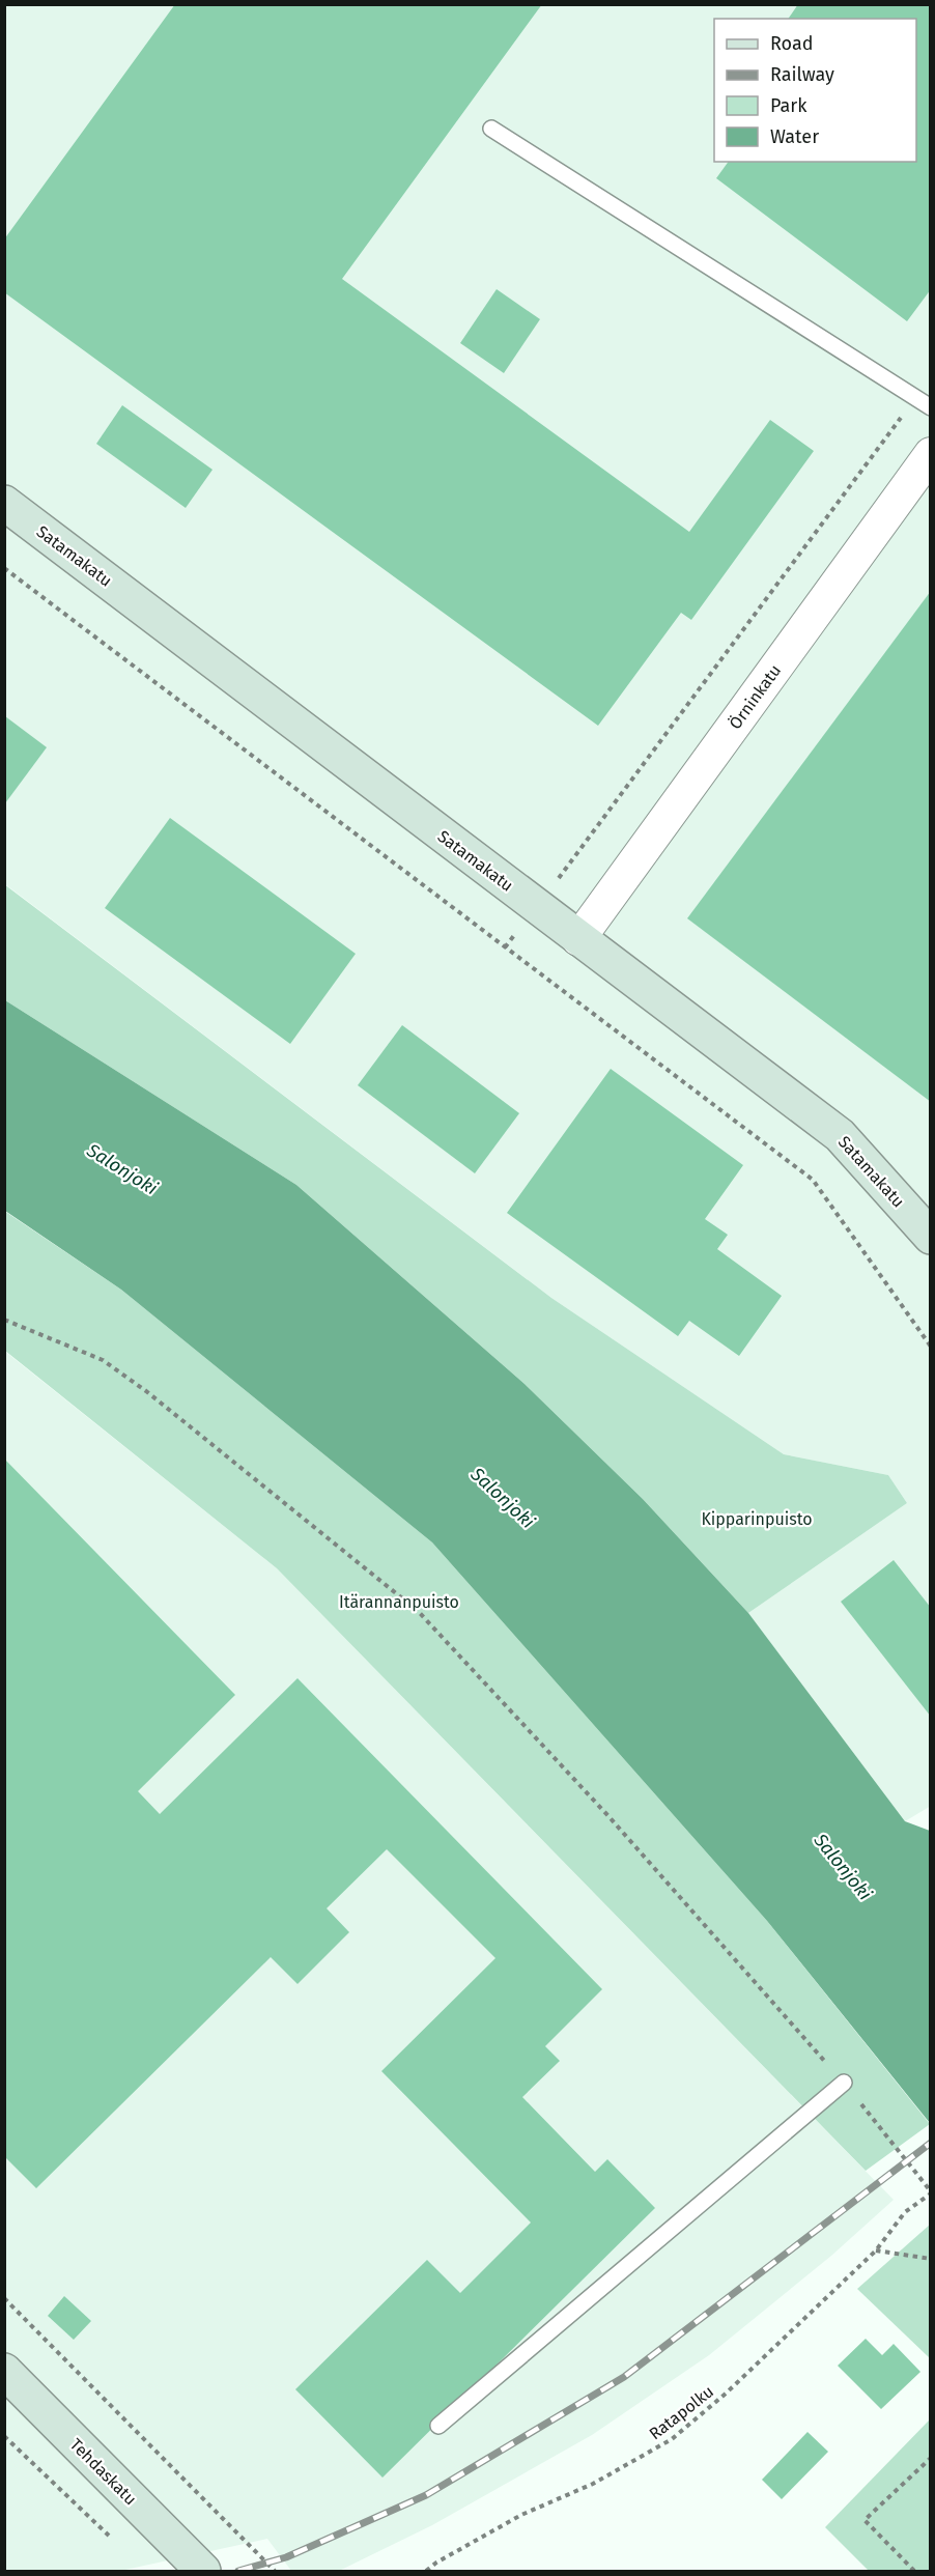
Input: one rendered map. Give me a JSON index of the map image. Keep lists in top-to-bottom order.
{
  "streets": {
    "street": ["Satamakatu", "Örninkatu", "Tehdaskatu"],
    "path": ["Ratapolku"]
  },
  "crossings": [
    ["Satamakatu", "Örninkatu"]
  ],
  "water": ["Salonjoki"],
  "parks": ["Kipparinpuisto", "Itärannanpuisto"],
  "legend": [
    "Road",
    "Railway",
    "Park",
    "Water"
  ]
}
